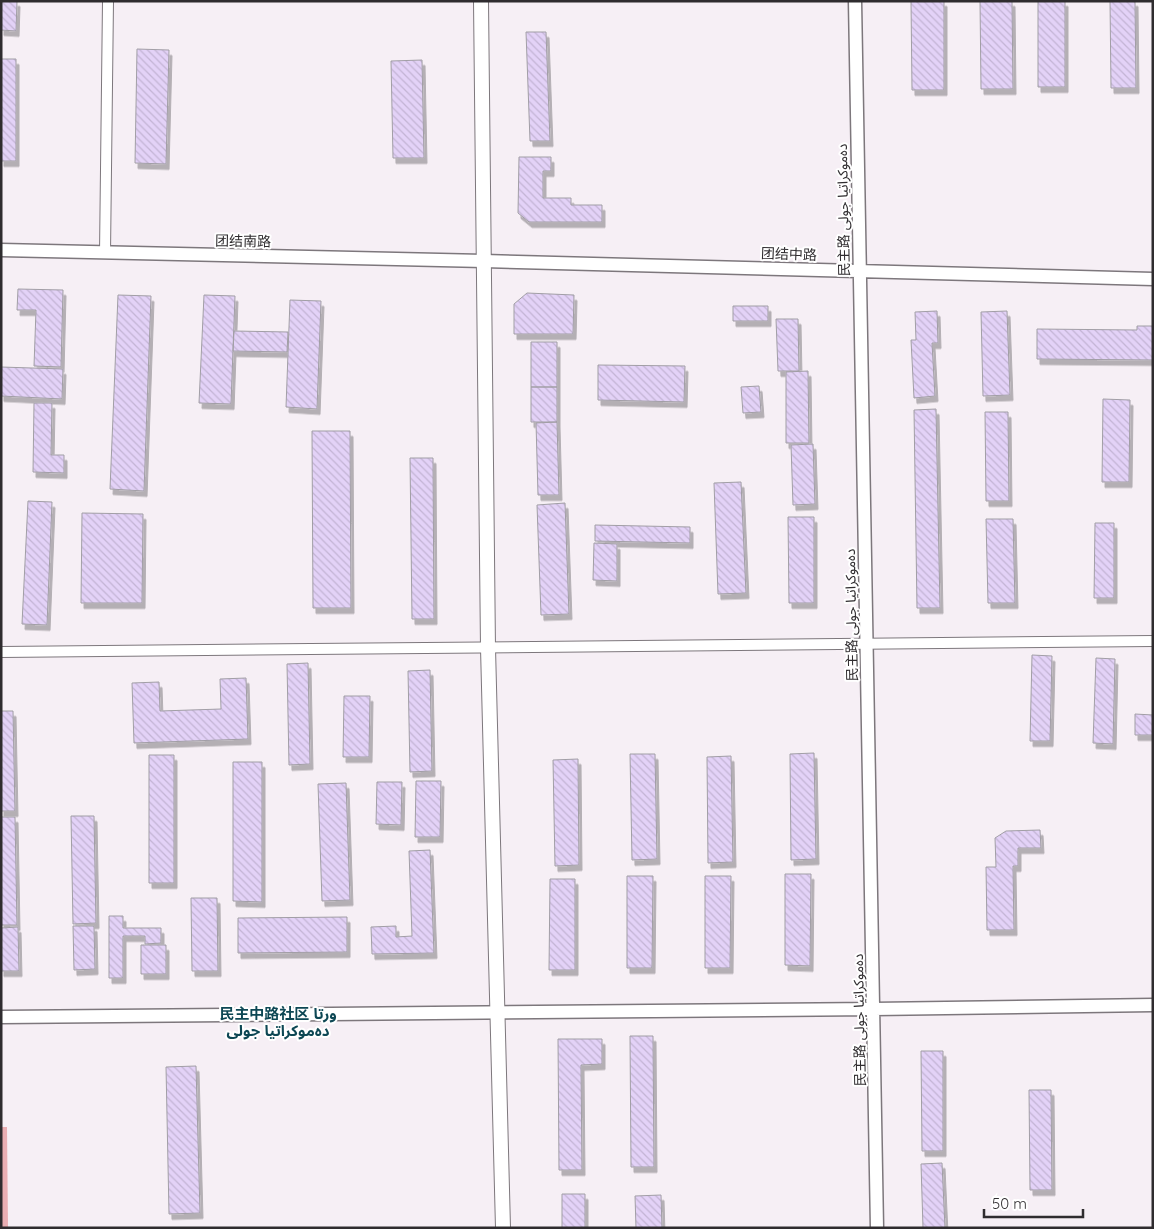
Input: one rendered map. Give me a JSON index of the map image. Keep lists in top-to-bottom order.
{
  "streets": {
    "street": ["民主路 دەموكراتيا جولى", "团结南路", "团结中路"]
  },
  "crossings": [
    ["民主路 دەموكراتيا جولى", "团结中路"],
    ["团结南路", "团结中路"]
  ],
  "districts": ["民主中路社区 ورتا دەموكراتيا جولى"],
  "scale_bar": "50 m"
}
